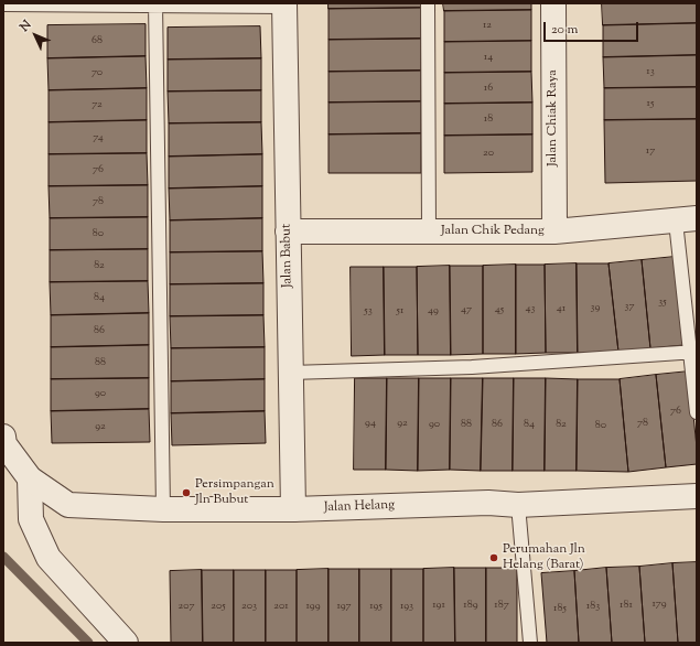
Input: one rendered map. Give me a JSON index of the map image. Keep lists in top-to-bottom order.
{
  "streets": {
    "street": [
      "Jalan Chiak Raya",
      "Jalan Chik Pedang",
      "Jalan Babut",
      "Jalan Helang"
    ]
  },
  "crossings": [
    ["Jalan Chiak Raya", "Jalan Chik Pedang"],
    ["Jalan Chik Pedang", "Jalan Babut"],
    ["Jalan Babut", "Jalan Helang"]
  ],
  "places": ["Persimpangan Jln Bubut", "Perumahan Jln Helang (Barat)"],
  "house_numbers": [
    "12",
    "68",
    "14",
    "13",
    "70",
    "16",
    "15",
    "72",
    "18",
    "74",
    "17",
    "20",
    "76",
    "78",
    "80",
    "82",
    "84",
    "35",
    "37",
    "39",
    "43",
    "41",
    "47",
    "45",
    "53",
    "51",
    "49",
    "86",
    "88",
    "90",
    "76",
    "94",
    "92",
    "78",
    "90",
    "88",
    "86",
    "84",
    "82",
    "80",
    "92",
    "179",
    "191",
    "189",
    "187",
    "181",
    "207",
    "205",
    "203",
    "201",
    "199",
    "197",
    "195",
    "193",
    "183",
    "185"
  ],
  "scale_bar": "20 m",
  "north": "top left"
}
